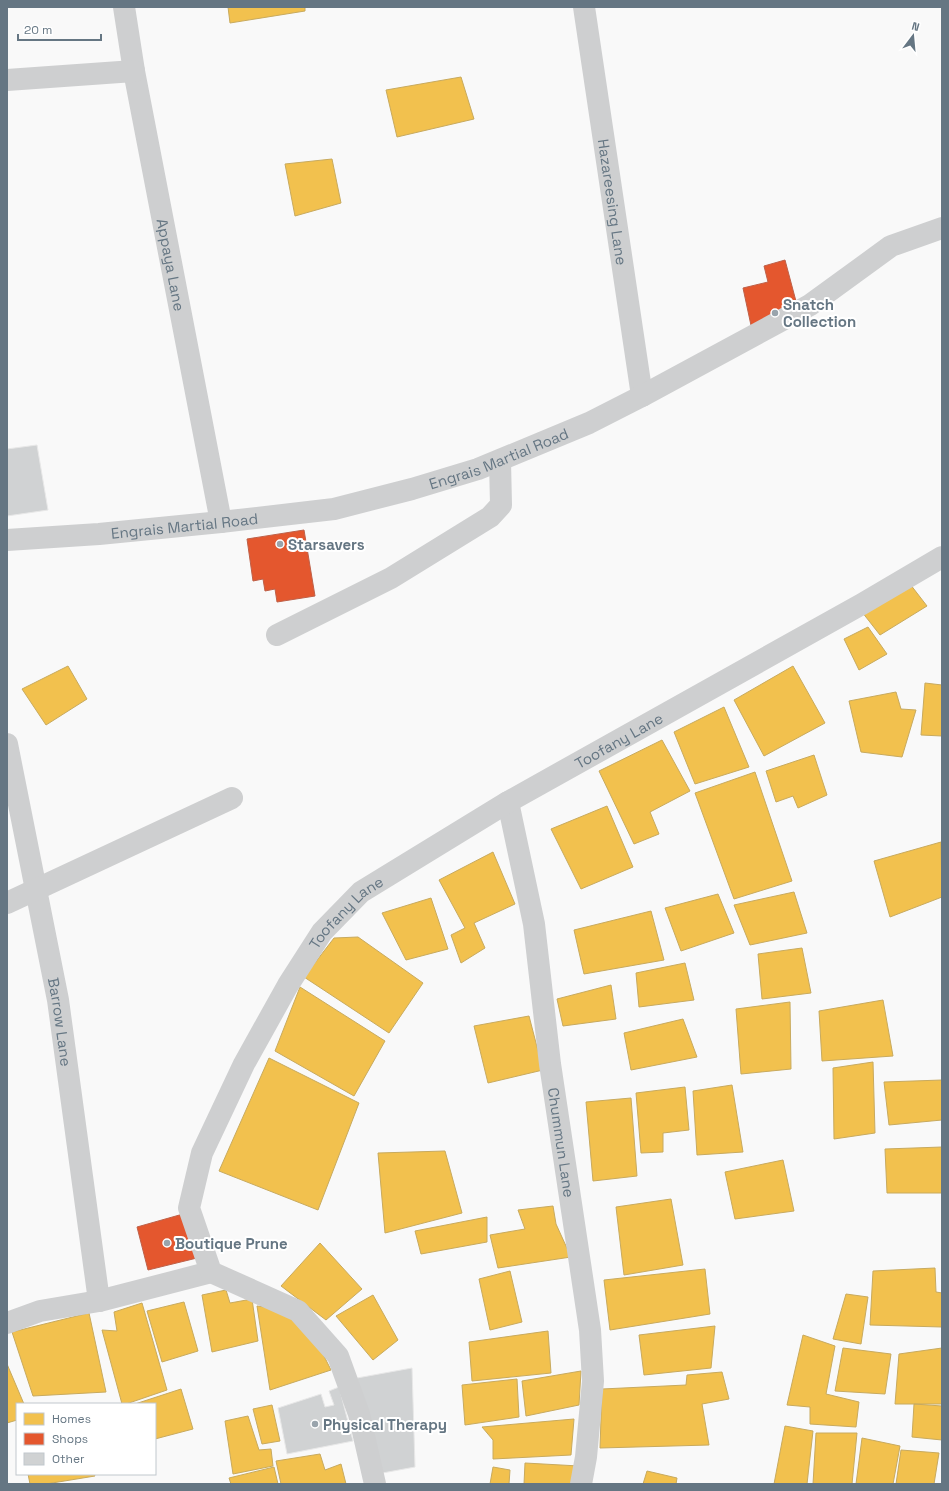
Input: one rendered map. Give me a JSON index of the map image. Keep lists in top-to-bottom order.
{
  "streets": {
    "street": [
      "Hazareesing Lane",
      "Appaya Lane",
      "Engrais Martial Road",
      "Toofany Lane",
      "Barrow Lane",
      "Chummun Lane"
    ]
  },
  "crossings": [
    ["Hazareesing Lane", "Engrais Martial Road"],
    ["Appaya Lane", "Engrais Martial Road"],
    ["Toofany Lane", "Chummun Lane"]
  ],
  "places": [
    "Snatch Collection",
    "Starsavers",
    "Boutique Prune",
    "Physical Therapy"
  ],
  "legend": ["Homes", "Shops", "Other"],
  "scale_bar": "20 m",
  "north": "top"
}
